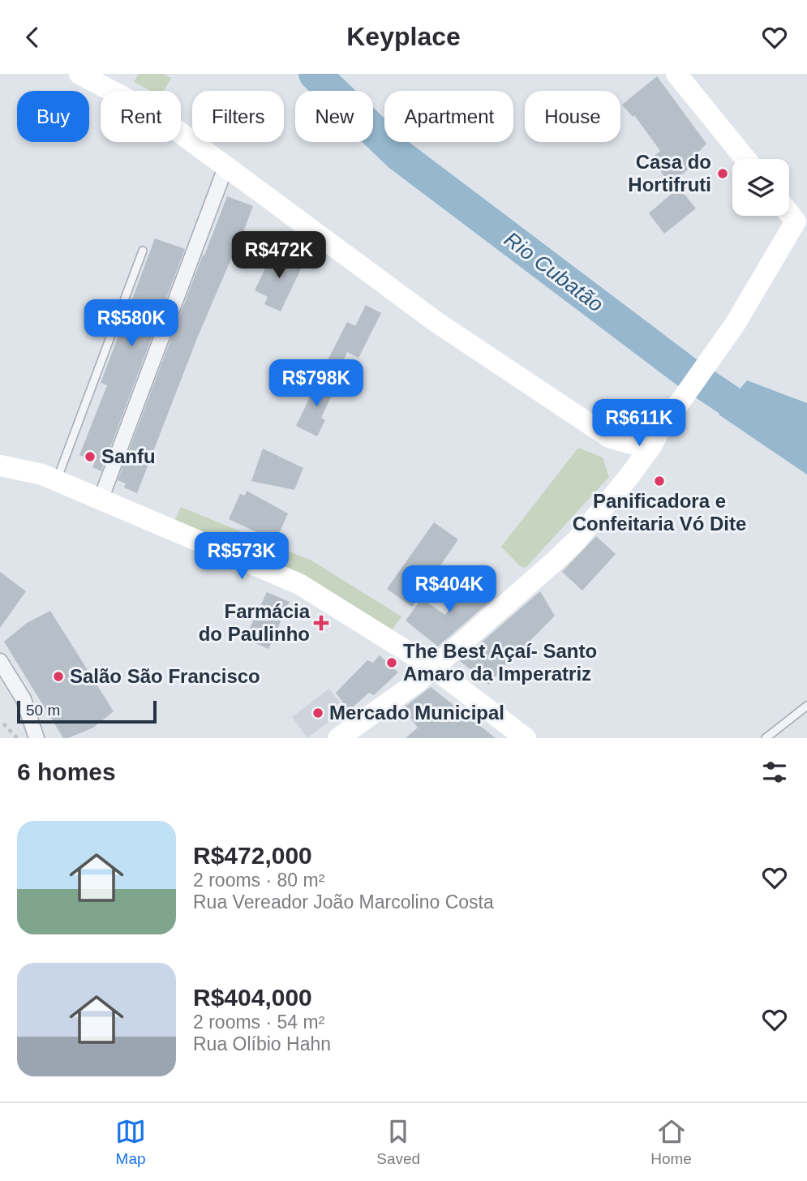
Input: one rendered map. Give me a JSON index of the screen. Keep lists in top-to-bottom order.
{
  "water": ["Rio Cubatão"],
  "places": {
    "other": [
      "Casa do Hortifruti",
      "Sanfu",
      "Panificadora e Confeitaria Vó Dite",
      "The Best Açaí- Santo Amaro da Imperatriz",
      "Salão São Francisco",
      "Mercado Municipal"
    ],
    "health": ["Farmácia do Paulinho"]
  },
  "scale_bar": "50 m",
  "page": {
    "header": "Keyplace",
    "chip": [
      "Buy",
      "Rent",
      "Filters",
      "New",
      "Apartment",
      "House"
    ],
    "price": [
      "R$472K",
      "R$580K",
      "R$798K",
      "R$611K",
      "R$573K",
      "R$404K"
    ],
    "scale": "50 m",
    "heading": "6 homes",
    "list": [
      {
        "name": "R$472,000",
        "note": "2 rooms · 80 m² · Rua Vereador João Marcolino Costa"
      },
      {
        "name": "R$404,000",
        "note": "2 rooms · 54 m² · Rua Olíbio Hahn"
      }
    ],
    "tabs": ["Map", "Saved", "Home"]
  }
}
